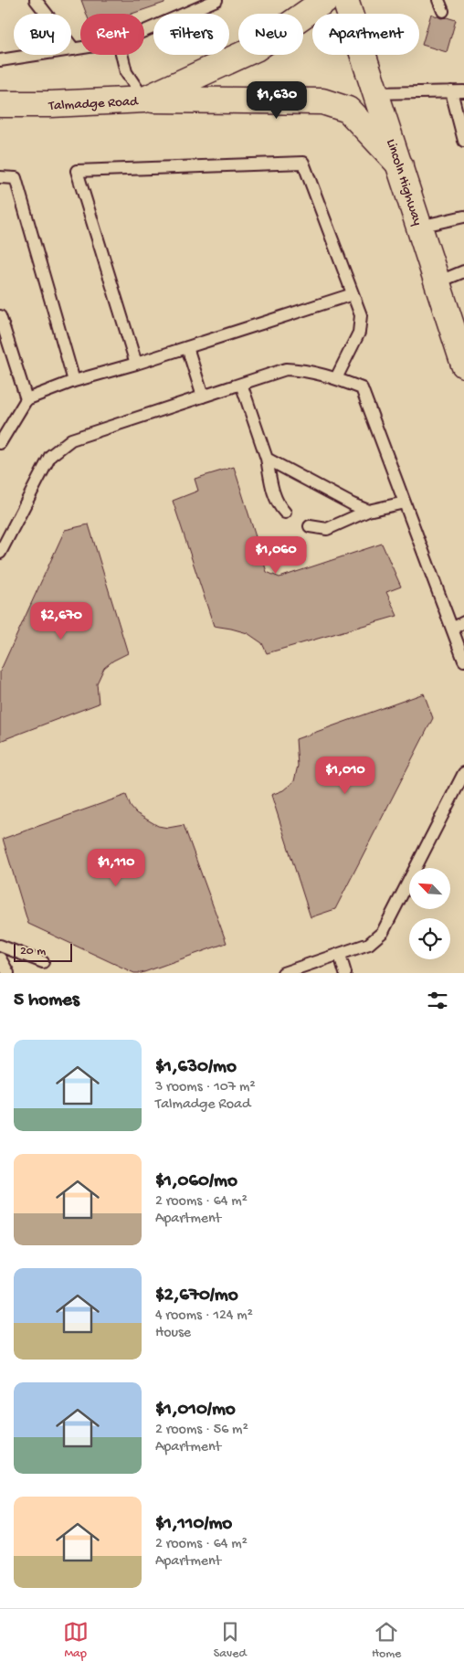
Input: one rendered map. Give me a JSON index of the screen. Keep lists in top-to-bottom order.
{
  "streets": {
    "street": ["Talmadge Road", "Lincoln Highway"]
  },
  "scale_bar": "20 m",
  "north": "top left",
  "page": {
    "chip": [
      "Buy",
      "Rent",
      "Filters",
      "New",
      "Apartment"
    ],
    "price": [
      "$1,630",
      "$1,060",
      "$2,670",
      "$1,010",
      "$1,110"
    ],
    "scale": "20 m",
    "heading": "5 homes",
    "list": [
      {
        "name": "$1,630/mo",
        "note": "3 rooms · 107 m² · Talmadge Road"
      },
      {
        "name": "$1,060/mo",
        "note": "2 rooms · 64 m² · Apartment"
      },
      {
        "name": "$2,670/mo",
        "note": "4 rooms · 124 m² · House"
      },
      {
        "name": "$1,010/mo",
        "note": "2 rooms · 56 m² · Apartment"
      },
      {
        "name": "$1,110/mo",
        "note": "2 rooms · 64 m² · Apartment"
      }
    ],
    "tabs": ["Map", "Saved", "Home"]
  }
}
